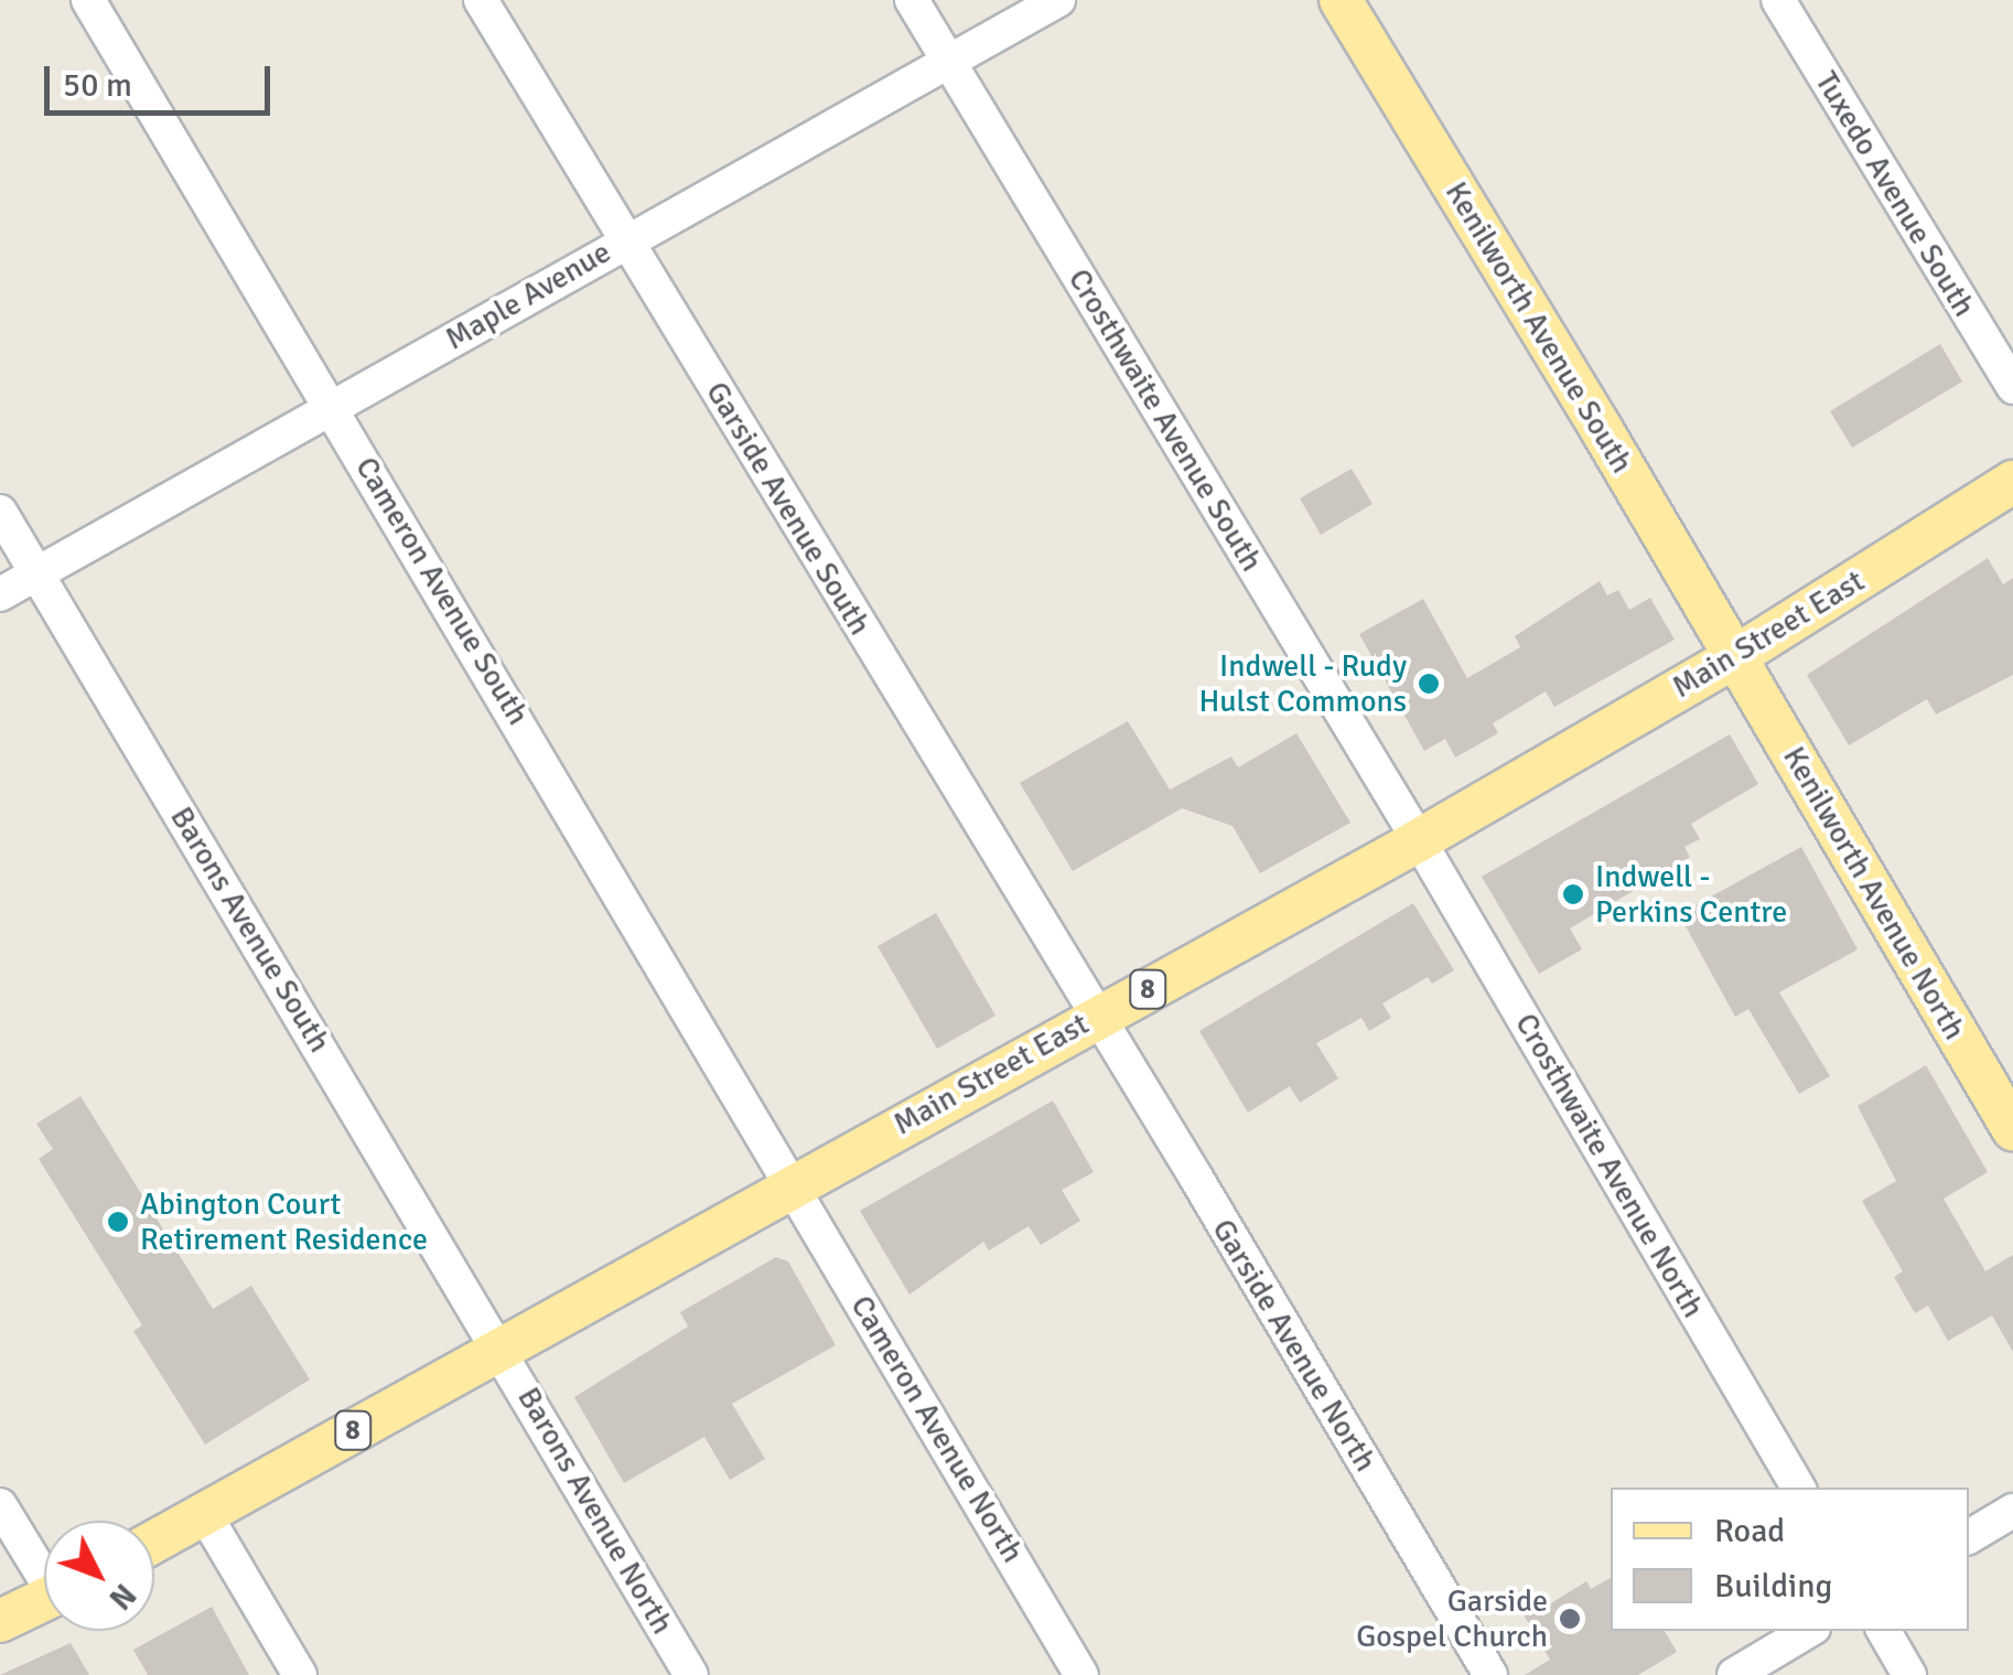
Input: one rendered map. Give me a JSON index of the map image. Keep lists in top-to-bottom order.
{
  "streets": {
    "main road": [
      "Kenilworth Avenue South",
      "Main Street East",
      "Kenilworth Avenue North",
      "8"
    ],
    "street": [
      "Tuxedo Avenue South",
      "Maple Avenue",
      "Crosthwaite Avenue South",
      "Garside Avenue South",
      "Cameron Avenue South",
      "Barons Avenue South",
      "Crosthwaite Avenue North",
      "Garside Avenue North",
      "Cameron Avenue North",
      "Barons Avenue North"
    ]
  },
  "crossings": [
    ["Maple Avenue", "Crosthwaite Avenue South"],
    ["Maple Avenue", "Garside Avenue South"],
    ["Maple Avenue", "Cameron Avenue South"],
    ["Maple Avenue", "Barons Avenue South"],
    ["Kenilworth Avenue South", "Main Street East"],
    ["Kenilworth Avenue South", "Kenilworth Avenue North"],
    ["Crosthwaite Avenue South", "Main Street East"],
    ["Crosthwaite Avenue South", "Crosthwaite Avenue North"],
    ["Garside Avenue South", "Main Street East"],
    ["Garside Avenue South", "Garside Avenue North"],
    ["Cameron Avenue South", "Main Street East"],
    ["Cameron Avenue South", "Cameron Avenue North"],
    ["Main Street East", "Kenilworth Avenue North"],
    ["Main Street East", "Barons Avenue South"],
    ["Main Street East", "Crosthwaite Avenue North"],
    ["Main Street East", "Garside Avenue North"],
    ["Main Street East", "Cameron Avenue North"],
    ["Main Street East", "Barons Avenue North"],
    ["Barons Avenue South", "Barons Avenue North"]
  ],
  "places": [
    "Indwell - Rudy Hulst Commons",
    "Indwell - Perkins Centre",
    "Abington Court Retirement Residence",
    "Garside Gospel Church"
  ],
  "legend": ["Road", "Building"],
  "scale_bar": "50 m",
  "north": "bottom right"
}
